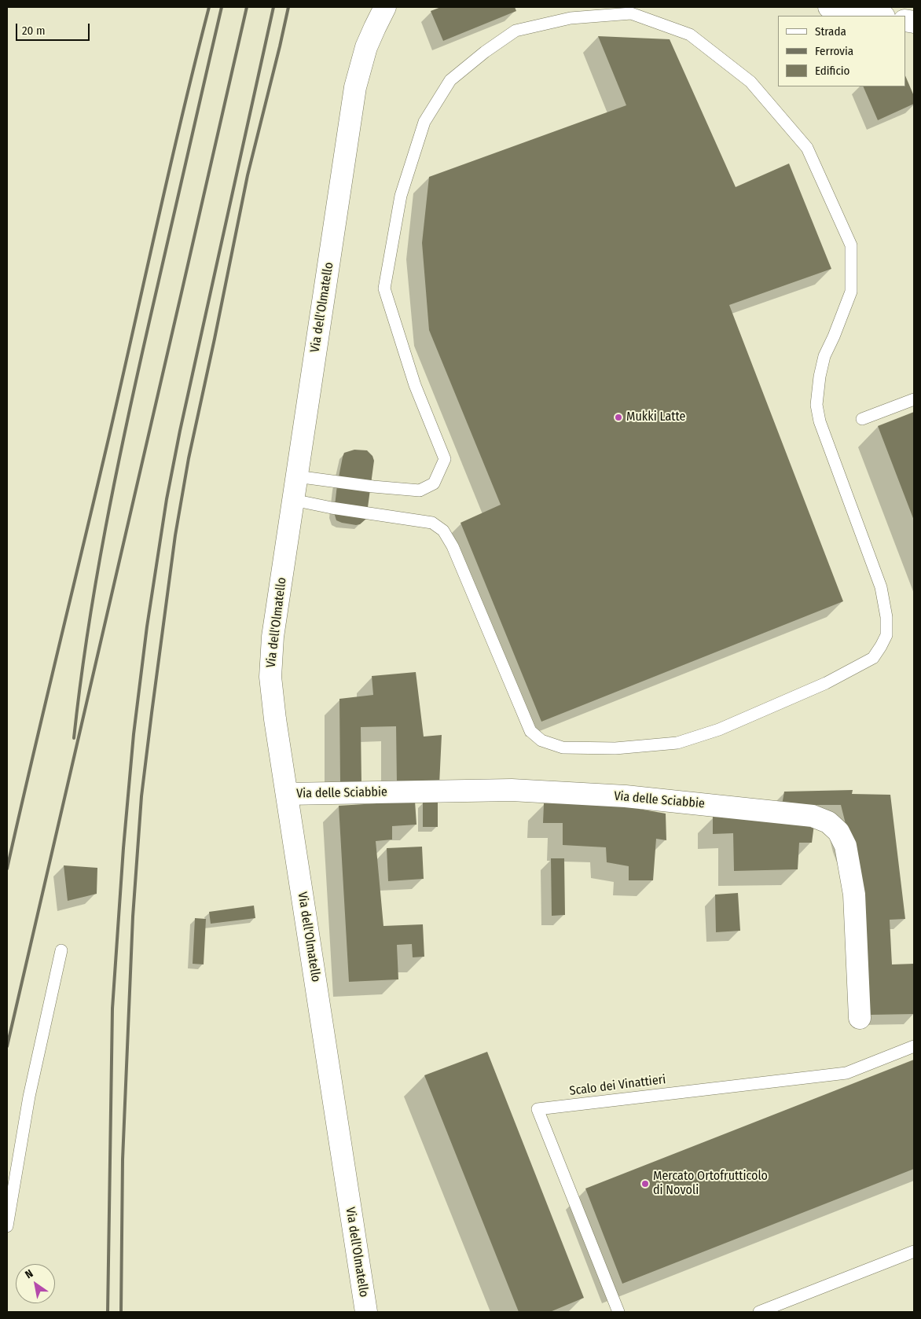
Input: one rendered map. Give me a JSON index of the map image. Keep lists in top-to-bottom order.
{
  "streets": {
    "street": ["Via dell'Olmatello", "Via delle Sciabbie"],
    "lane": ["Scalo dei Vinattieri"]
  },
  "crossings": [
    ["Via dell'Olmatello", "Via delle Sciabbie"]
  ],
  "places": ["Mukki Latte", "Mercato Ortofrutticolo di Novoli"],
  "legend": ["Strada", "Ferrovia", "Edificio"],
  "scale_bar": "20 m",
  "north": "top left"
}
